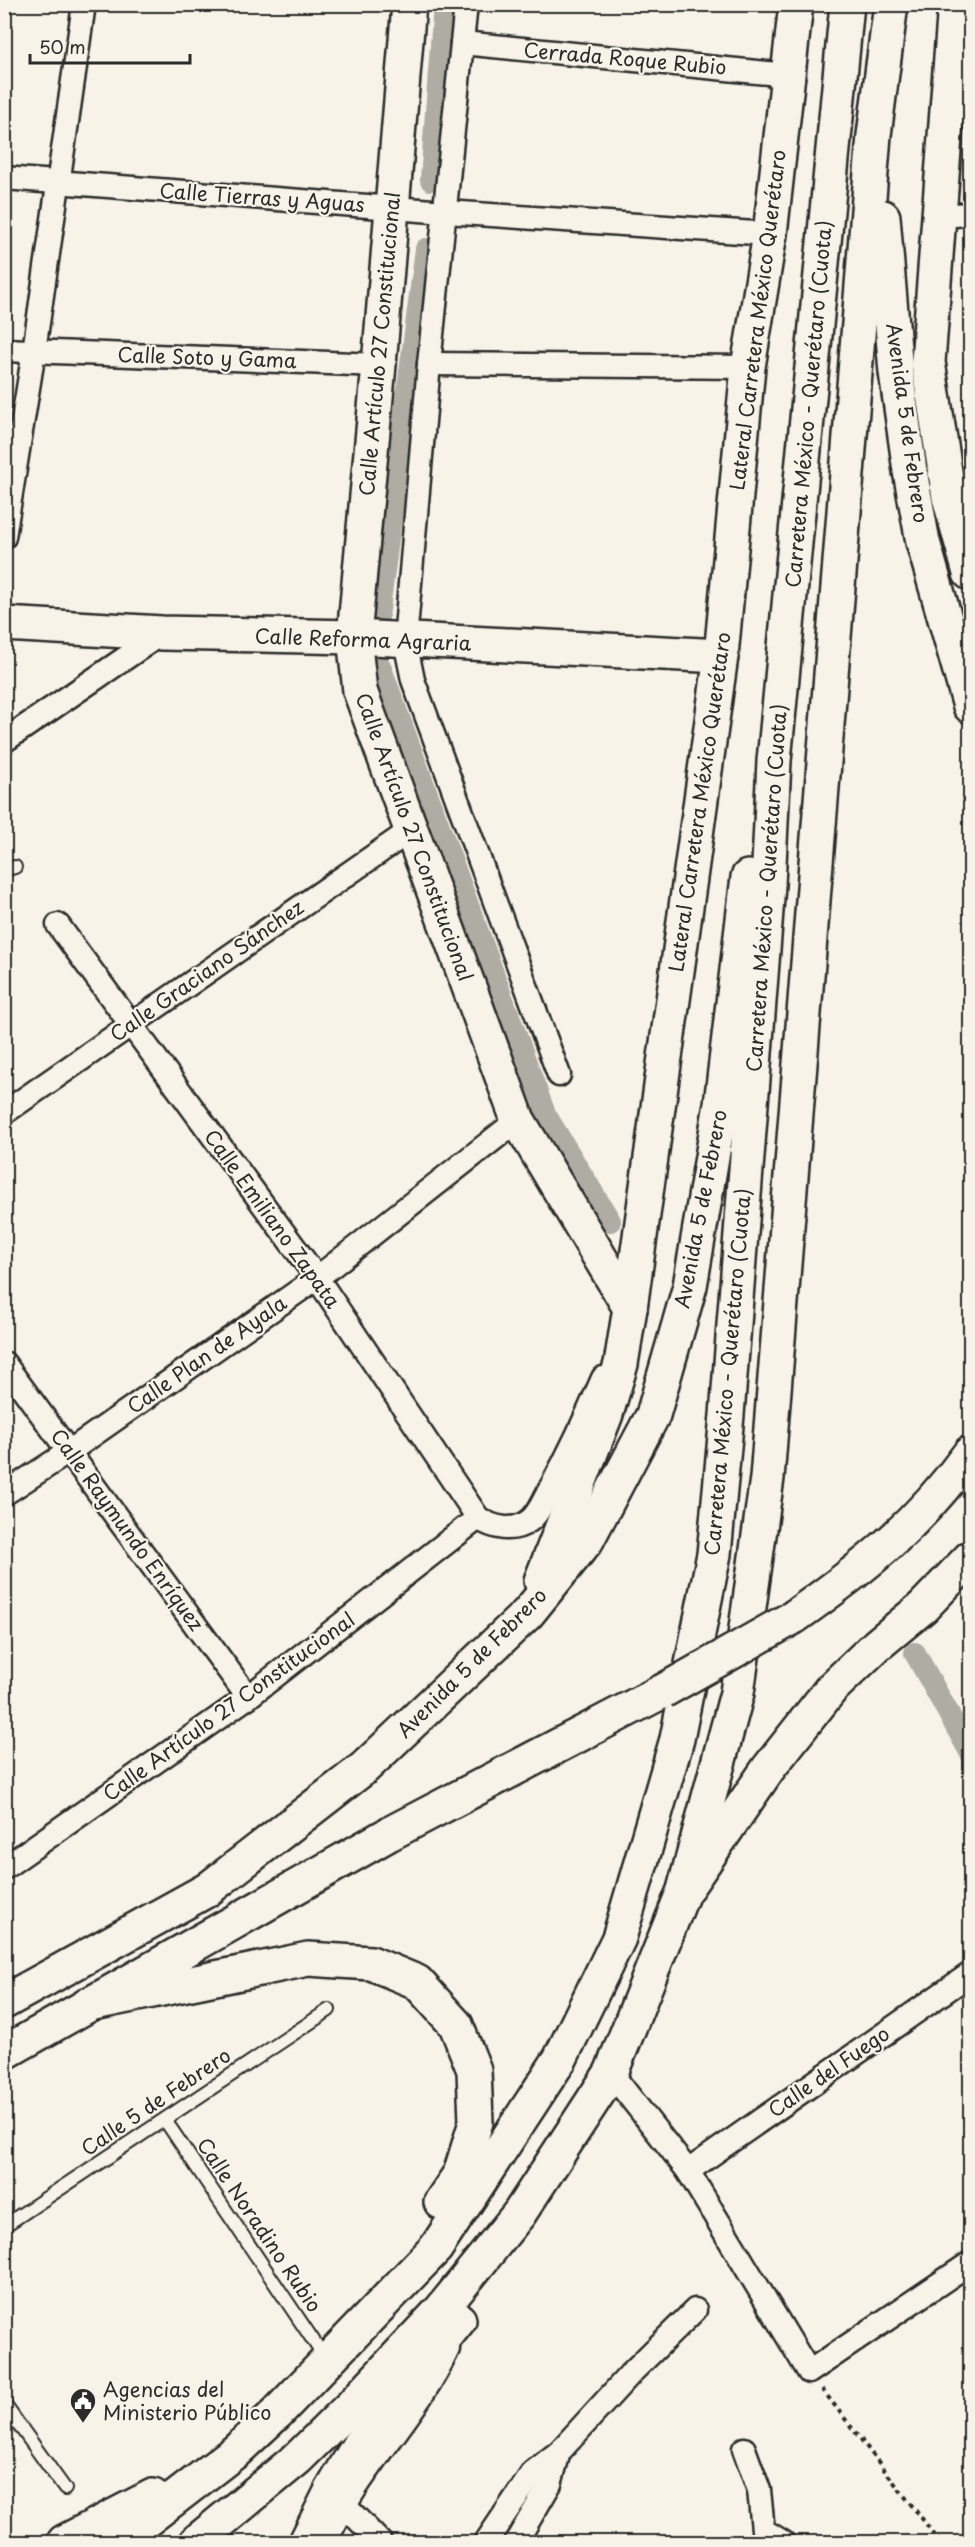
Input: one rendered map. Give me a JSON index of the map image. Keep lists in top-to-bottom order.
{
  "streets": {
    "main road": [
      "Lateral Carretera México Querétaro",
      "Calle Artículo 27 Constitucional",
      "Carretera México - Querétaro (Cuota)",
      "Avenida 5 de Febrero",
      "Calle Reforma Agraria"
    ],
    "street": [
      "Cerrada Roque Rubio",
      "Calle Tierras y Aguas",
      "Calle Soto y Gama",
      "Calle Graciano Sánchez",
      "Calle Emiliano Zapata",
      "Calle Plan de Ayala",
      "Calle Raymundo Enríquez",
      "Calle del Fuego"
    ],
    "lane": ["Calle 5 de Febrero", "Calle Noradino Rubio"]
  },
  "crossings": [
    ["Cerrada Roque Rubio", "Lateral Carretera México Querétaro"],
    ["Calle Tierras y Aguas", "Lateral Carretera México Querétaro"],
    ["Calle Tierras y Aguas", "Calle Artículo 27 Constitucional"],
    ["Lateral Carretera México Querétaro", "Calle Artículo 27 Constitucional"],
    ["Lateral Carretera México Querétaro", "Calle Reforma Agraria"],
    ["Lateral Carretera México Querétaro", "Calle Emiliano Zapata"],
    ["Calle Artículo 27 Constitucional", "Calle Soto y Gama"],
    ["Calle Artículo 27 Constitucional", "Calle Reforma Agraria"],
    ["Calle Artículo 27 Constitucional", "Calle Graciano Sánchez"],
    ["Calle Artículo 27 Constitucional", "Calle Emiliano Zapata"],
    ["Calle Artículo 27 Constitucional", "Calle Plan de Ayala"],
    ["Calle Artículo 27 Constitucional", "Calle Raymundo Enríquez"],
    ["Carretera México - Querétaro (Cuota)", "Avenida 5 de Febrero"],
    ["Calle Graciano Sánchez", "Calle Emiliano Zapata"],
    ["Calle Emiliano Zapata", "Calle Plan de Ayala"],
    ["Calle Plan de Ayala", "Calle Raymundo Enríquez"],
    ["Calle 5 de Febrero", "Calle Noradino Rubio"]
  ],
  "places": {
    "public building": ["Agencias del Ministerio Público"]
  },
  "scale_bar": "50 m"
}
